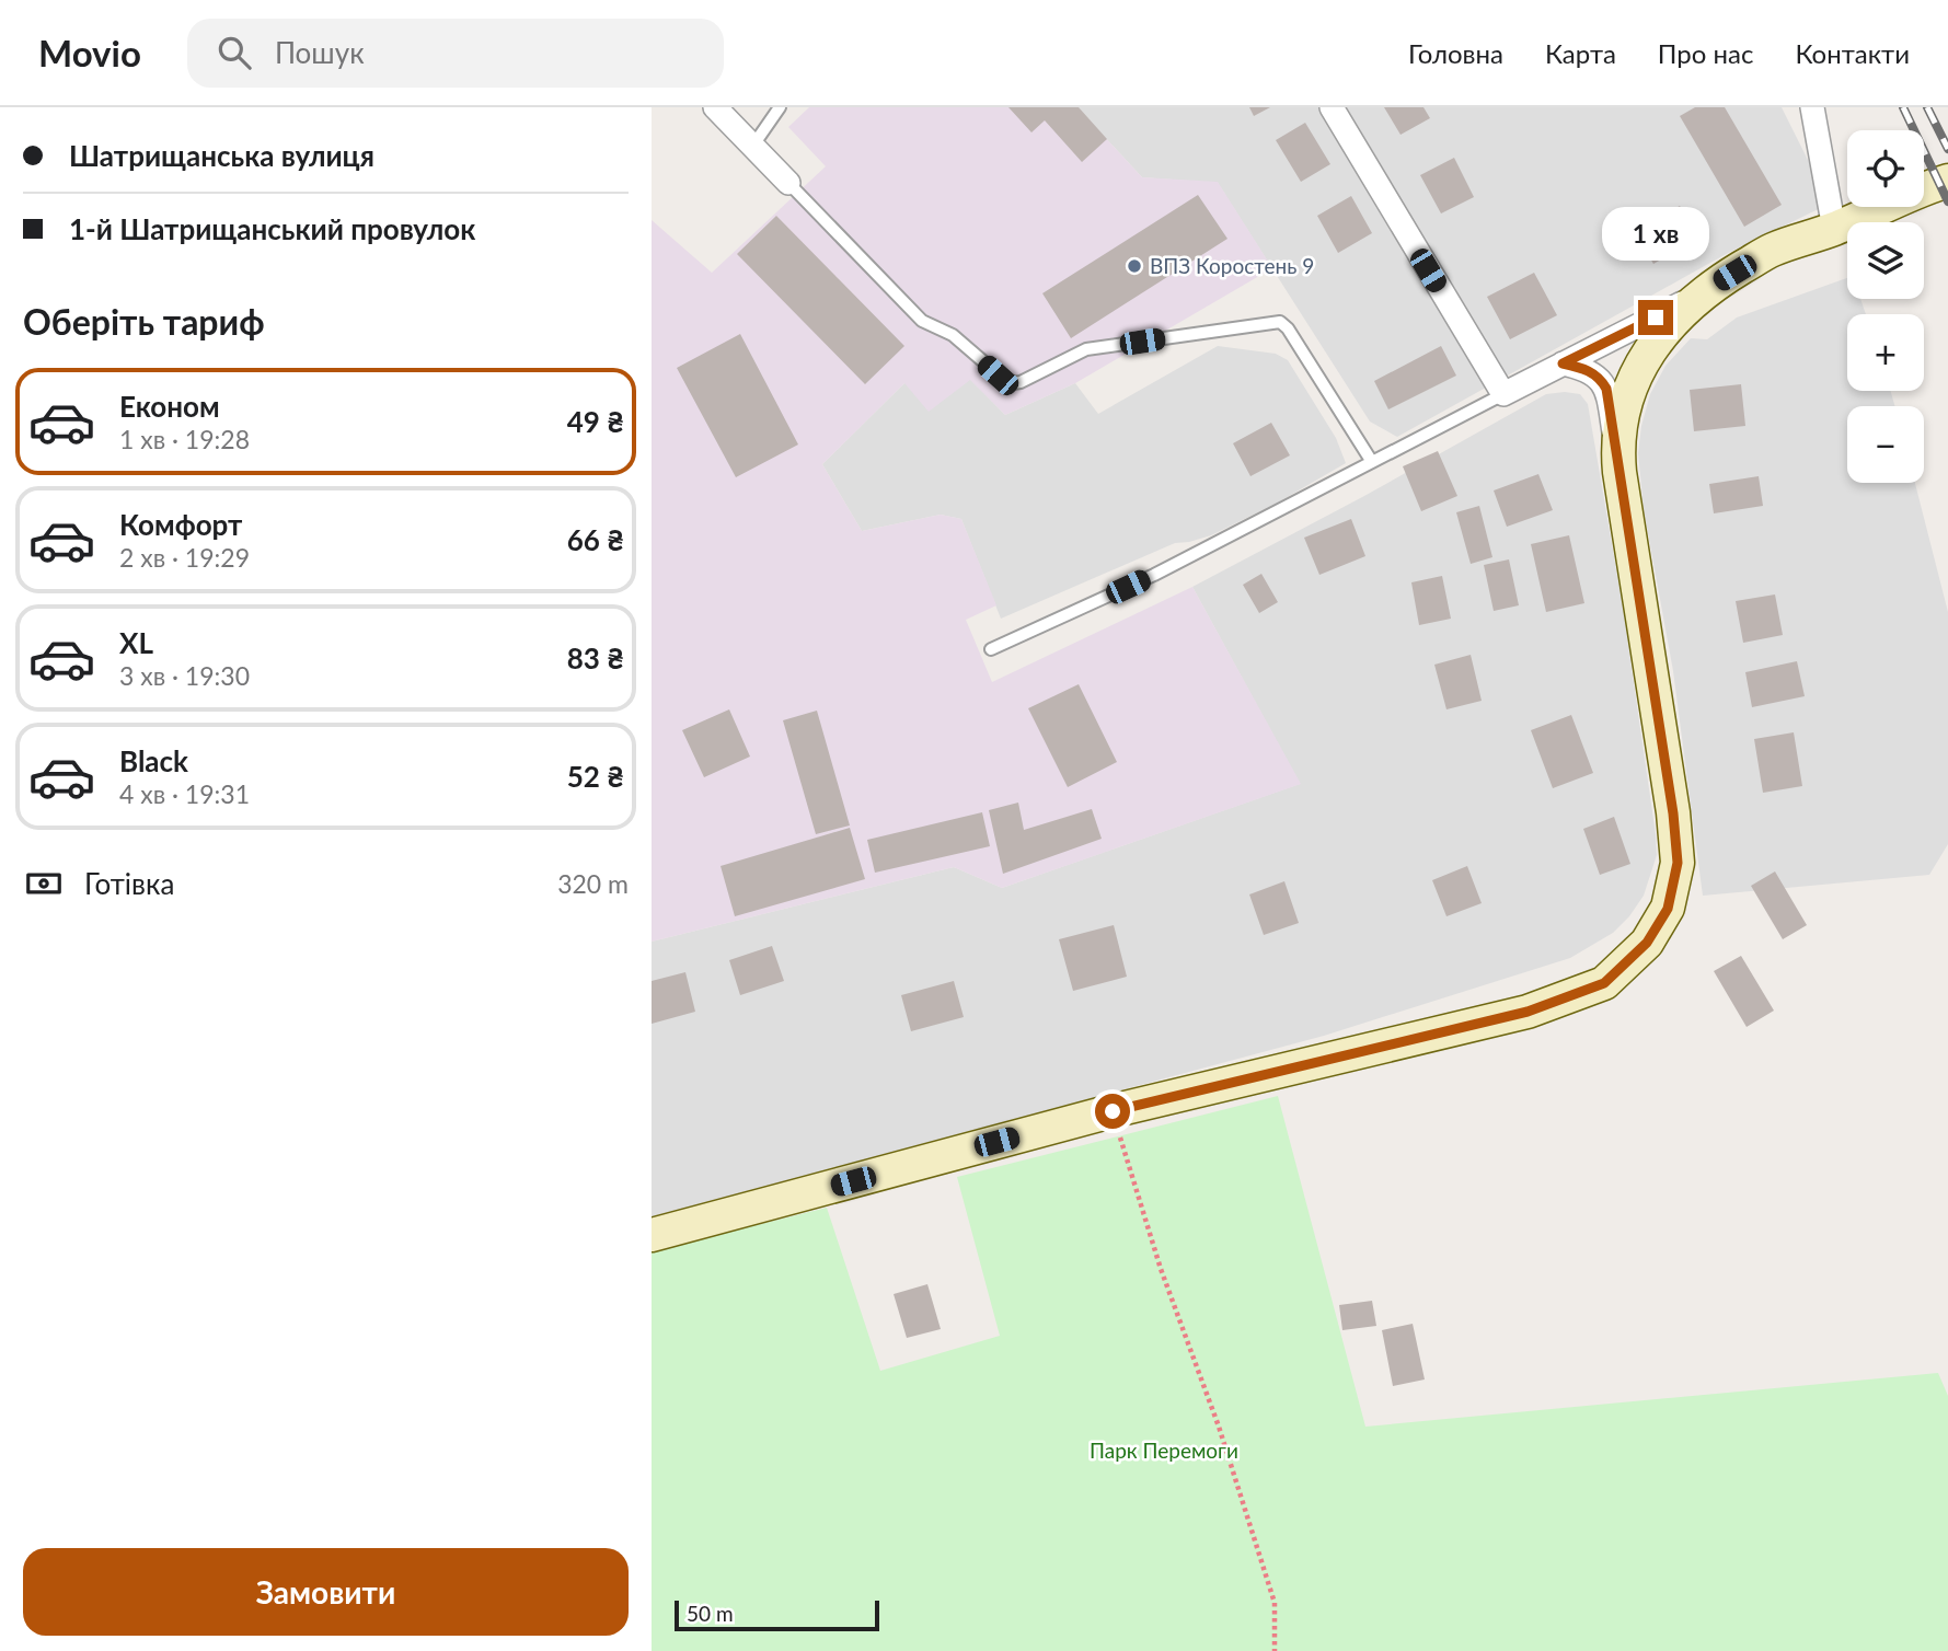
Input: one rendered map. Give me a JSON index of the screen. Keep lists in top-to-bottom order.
{
  "parks": ["Парк Перемоги"],
  "places": ["ВПЗ Коростень 9"],
  "scale_bar": "50 m",
  "page": {
    "header": "Movio",
    "search": "Пошук",
    "nav": [
      "Головна",
      "Карта",
      "Про нас",
      "Контакти"
    ],
    "banner": ["Шатрищанська вулиця", "1-й Шатрищанський провулок"],
    "map_buttons": ["+", "−"],
    "bubble": "1 хв",
    "heading": "Оберіть тариф",
    "list": [
      {
        "name": "Економ",
        "note": "1 хв · 19:28",
        "value": "49 ₴"
      },
      {
        "name": "Комфорт",
        "note": "2 хв · 19:29",
        "value": "66 ₴"
      },
      {
        "name": "XL",
        "note": "3 хв · 19:30",
        "value": "83 ₴"
      },
      {
        "name": "Black",
        "note": "4 хв · 19:31",
        "value": "52 ₴"
      }
    ],
    "pay": ["Готівка", "320 m"],
    "buttons": "Замовити",
    "scale": "50 m"
  }
}
